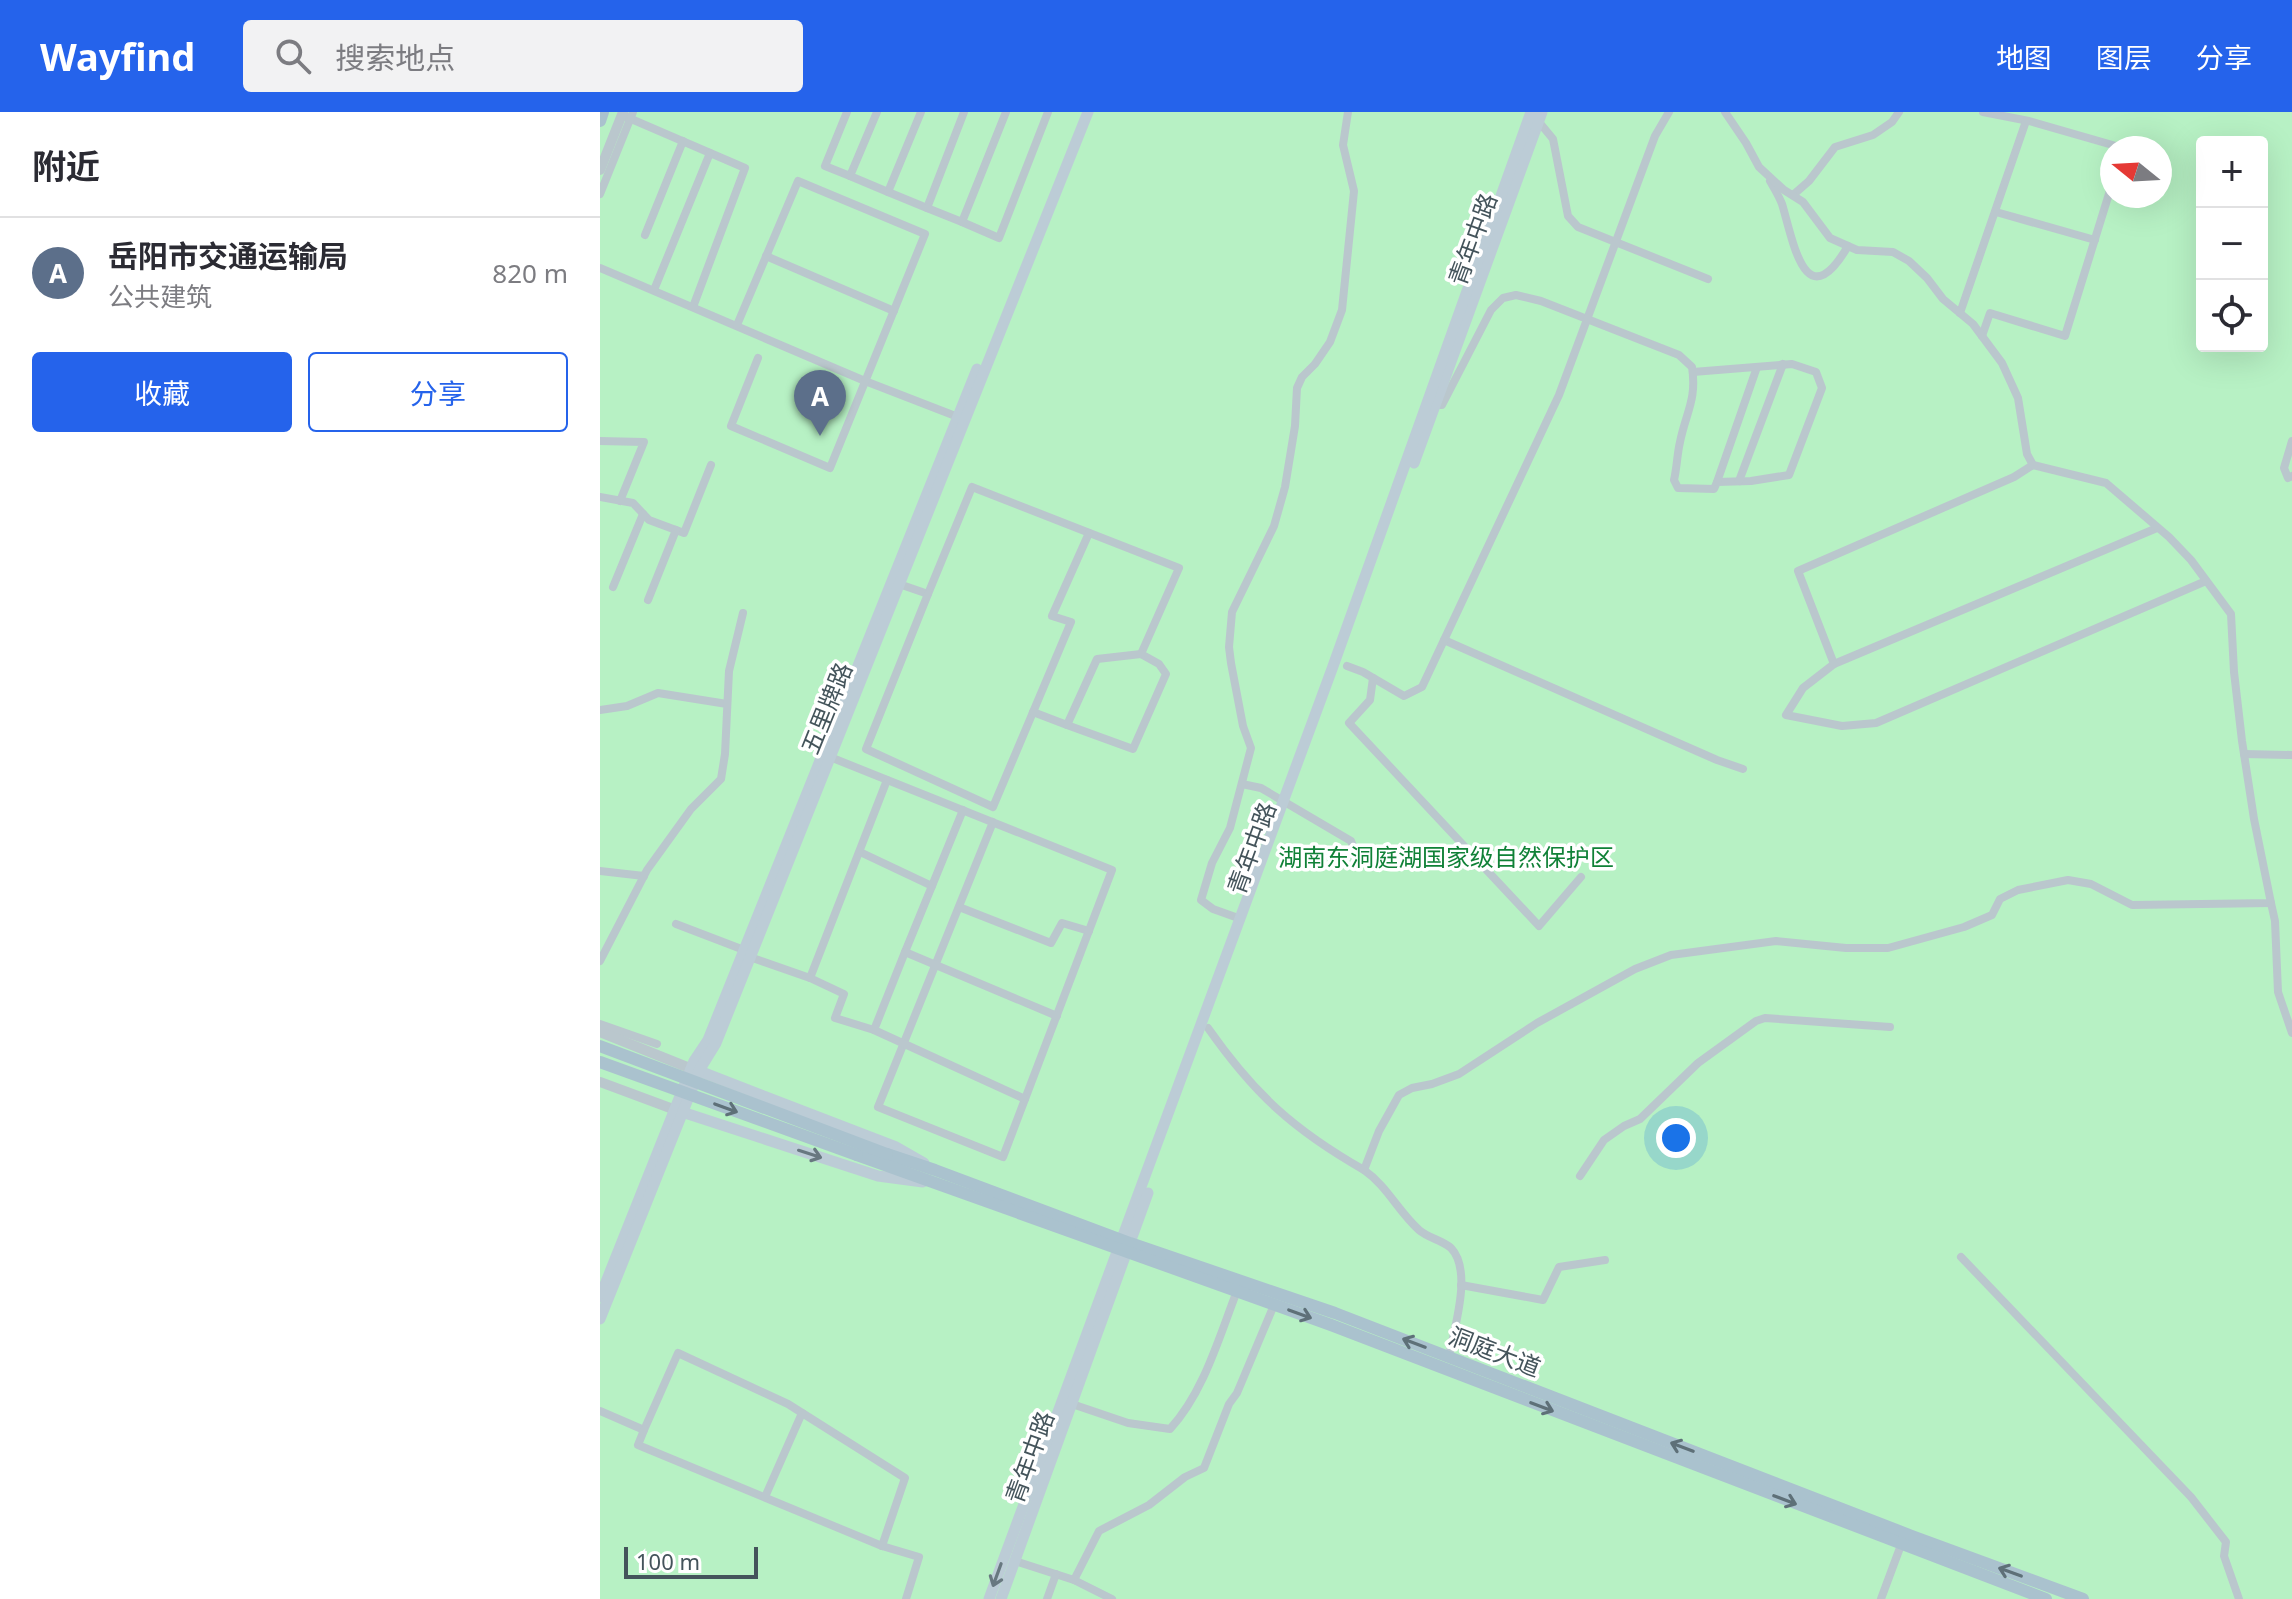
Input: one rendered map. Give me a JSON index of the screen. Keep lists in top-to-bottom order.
{
  "streets": {
    "main road": ["青年中路", "五里牌路", "洞庭大道"]
  },
  "crossings": [
    ["青年中路", "洞庭大道"]
  ],
  "parks": ["湖南东洞庭湖国家级自然保护区"],
  "scale_bar": "100 m",
  "north": "left",
  "page": {
    "header": "Wayfind",
    "search": "搜索地点",
    "nav": ["地图", "图层", "分享"],
    "heading": "附近",
    "map_buttons": ["+", "−"],
    "list": [
      {
        "mark": "A",
        "name": "岳阳市交通运输局",
        "note": "公共建筑",
        "value": "820 m"
      }
    ],
    "buttons": ["收藏", "分享"],
    "pins": "A",
    "scale": "100 m"
  }
}
